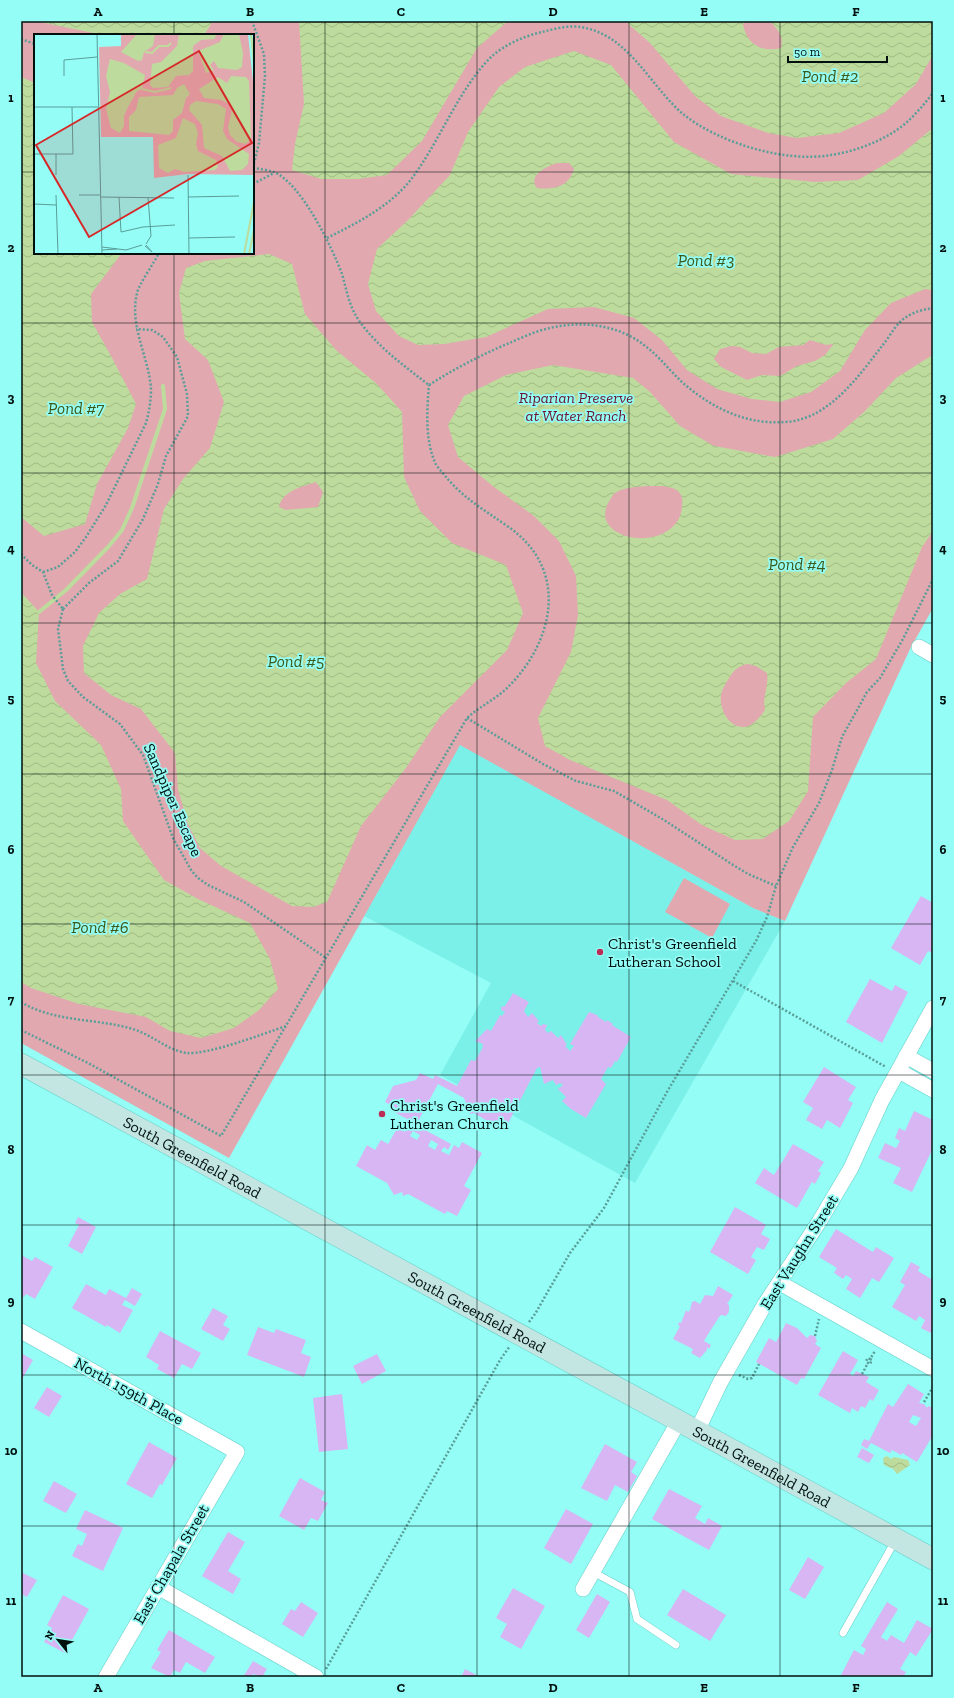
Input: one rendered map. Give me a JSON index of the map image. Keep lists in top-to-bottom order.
{
  "streets": {
    "main road": ["South Greenfield Road"],
    "street": ["East Vaughn Street", "North 159th Place", "East Chapala Street"],
    "path": ["Sandpiper Escape"]
  },
  "crossings": [
    ["South Greenfield Road", "East Vaughn Street"],
    ["North 159th Place", "East Chapala Street"]
  ],
  "water": [
    "Pond #2",
    "Pond #3",
    "Pond #7",
    "Pond #4",
    "Pond #5",
    "Pond #6"
  ],
  "parks": ["Riparian Preserve at Water Ranch"],
  "places": ["Christ's Greenfield Lutheran School", "Christ's Greenfield Lutheran Church"],
  "scale_bar": "50 m",
  "north": "top left",
  "grid": {
    "columns": [
      "A",
      "B",
      "C",
      "D",
      "E",
      "F"
    ],
    "rows": [
      "1",
      "2",
      "3",
      "4",
      "5",
      "6",
      "7",
      "8",
      "9",
      "10",
      "11"
    ]
  }
}
